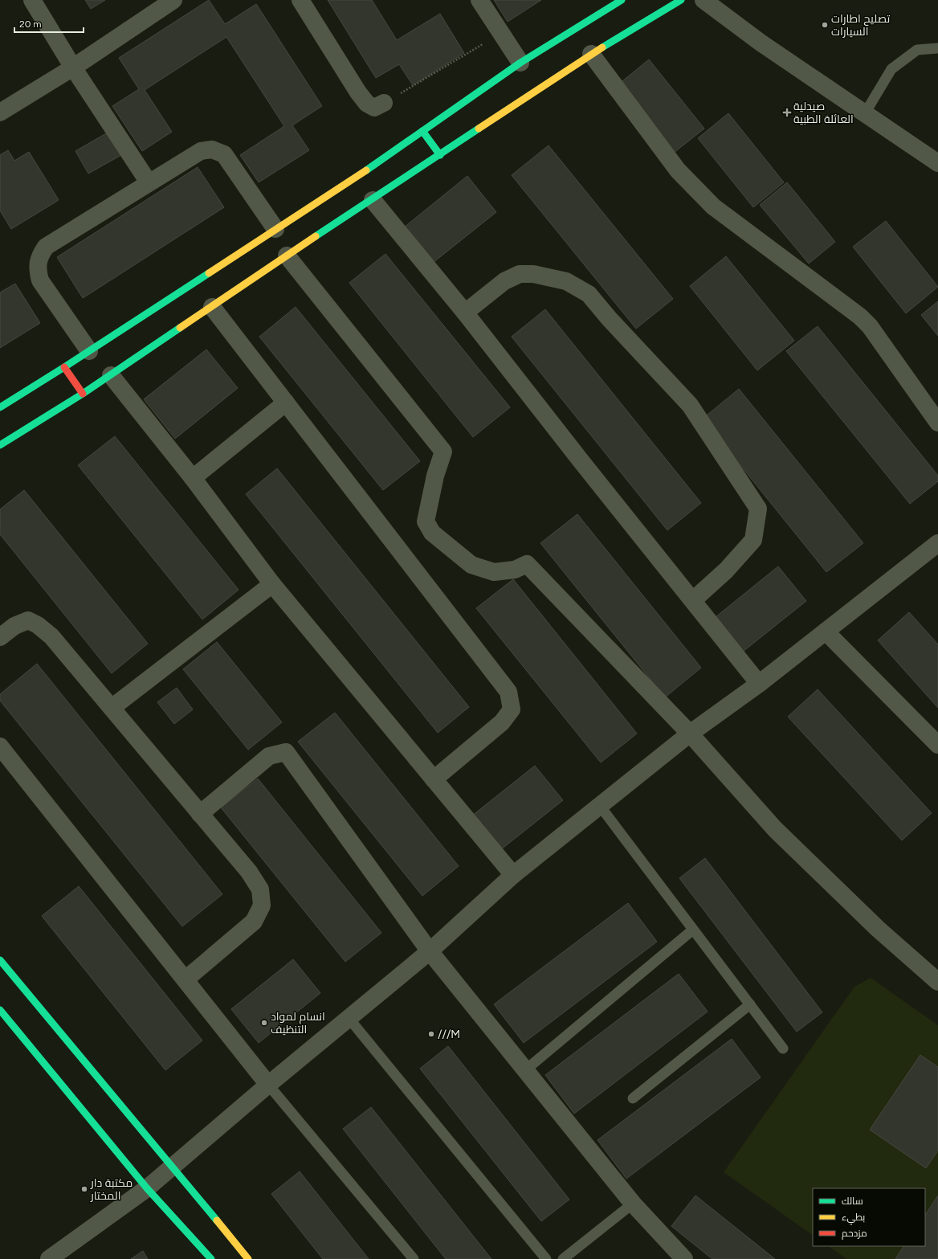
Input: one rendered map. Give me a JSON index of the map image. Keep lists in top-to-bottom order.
{
  "places": {
    "other": [
      "تصليح اطارات السيارات",
      "انسام لمواد التنظيف",
      "///M",
      "مكتبة دار المختار"
    ],
    "health": ["صيدلية العائلة الطبية"]
  },
  "legend": ["سالك", "بطيء", "مزدحم"],
  "scale_bar": "20 m"
}
